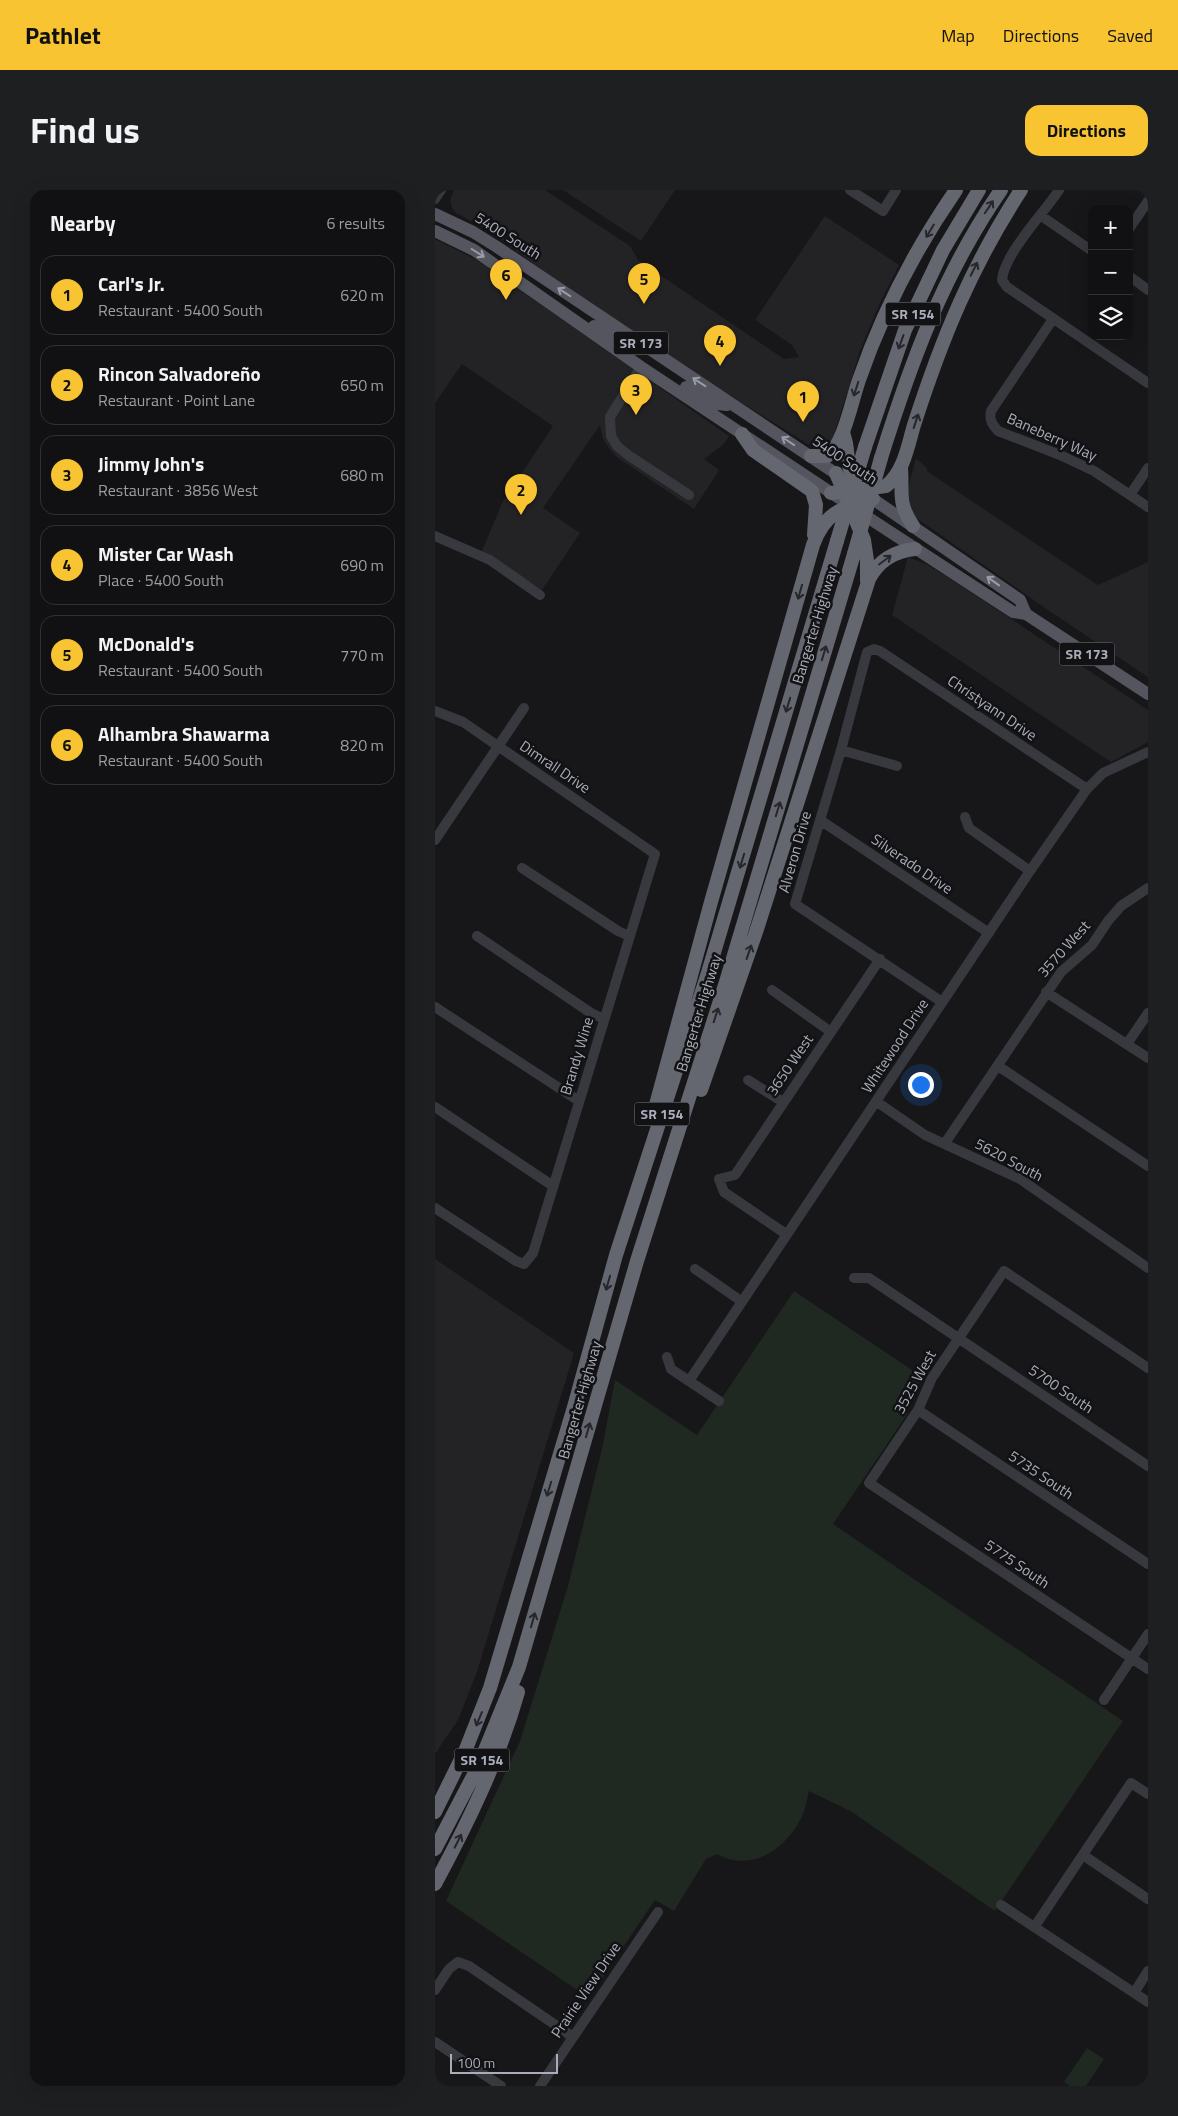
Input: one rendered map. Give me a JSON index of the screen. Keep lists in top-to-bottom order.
{
  "streets": {
    "highway": ["SR 154", "Bangerter Highway"],
    "main road": ["5400 South", "SR 173"],
    "street": [
      "Baneberry Way",
      "Christyann Drive",
      "Dimrall Drive",
      "Alveron Drive",
      "Silverado Drive",
      "3570 West",
      "Whitewood Drive",
      "Brandy Wine",
      "3650 West",
      "5620 South",
      "3525 West",
      "5700 South",
      "5735 South",
      "5775 South",
      "Prairie View Drive"
    ]
  },
  "crossings": [
    ["Christyann Drive", "Alveron Drive"],
    ["Christyann Drive", "Whitewood Drive"],
    ["Dimrall Drive", "Brandy Wine"],
    ["Alveron Drive", "Silverado Drive"],
    ["Alveron Drive", "Whitewood Drive"],
    ["Alveron Drive", "3650 West"],
    ["Silverado Drive", "Whitewood Drive"],
    ["3570 West", "5620 South"],
    ["Whitewood Drive", "3650 West"],
    ["Whitewood Drive", "5620 South"],
    ["3525 West", "5700 South"],
    ["3525 West", "5735 South"],
    ["3525 West", "5775 South"]
  ],
  "scale_bar": "100 m",
  "page": {
    "header": "Pathlet",
    "nav": ["Map", "Directions", "Saved"],
    "title": "Find us",
    "buttons": "Directions",
    "heading": ["Nearby", "6 results"],
    "map_buttons": ["+", "−"],
    "list": [
      {
        "mark": "1",
        "name": "Carl's Jr.",
        "note": "Restaurant · 5400 South",
        "value": "620 m"
      },
      {
        "mark": "2",
        "name": "Rincon Salvadoreño",
        "note": "Restaurant · Point Lane",
        "value": "650 m"
      },
      {
        "mark": "3",
        "name": "Jimmy John's",
        "note": "Restaurant · 3856 West",
        "value": "680 m"
      },
      {
        "mark": "4",
        "name": "Mister Car Wash",
        "note": "Place · 5400 South",
        "value": "690 m"
      },
      {
        "mark": "5",
        "name": "McDonald's",
        "note": "Restaurant · 5400 South",
        "value": "770 m"
      },
      {
        "mark": "6",
        "name": "Alhambra Shawarma",
        "note": "Restaurant · 5400 South",
        "value": "820 m"
      }
    ],
    "pins": [
      "6",
      "5",
      "4",
      "3",
      "1",
      "2"
    ],
    "scale": "100 m"
  }
}
